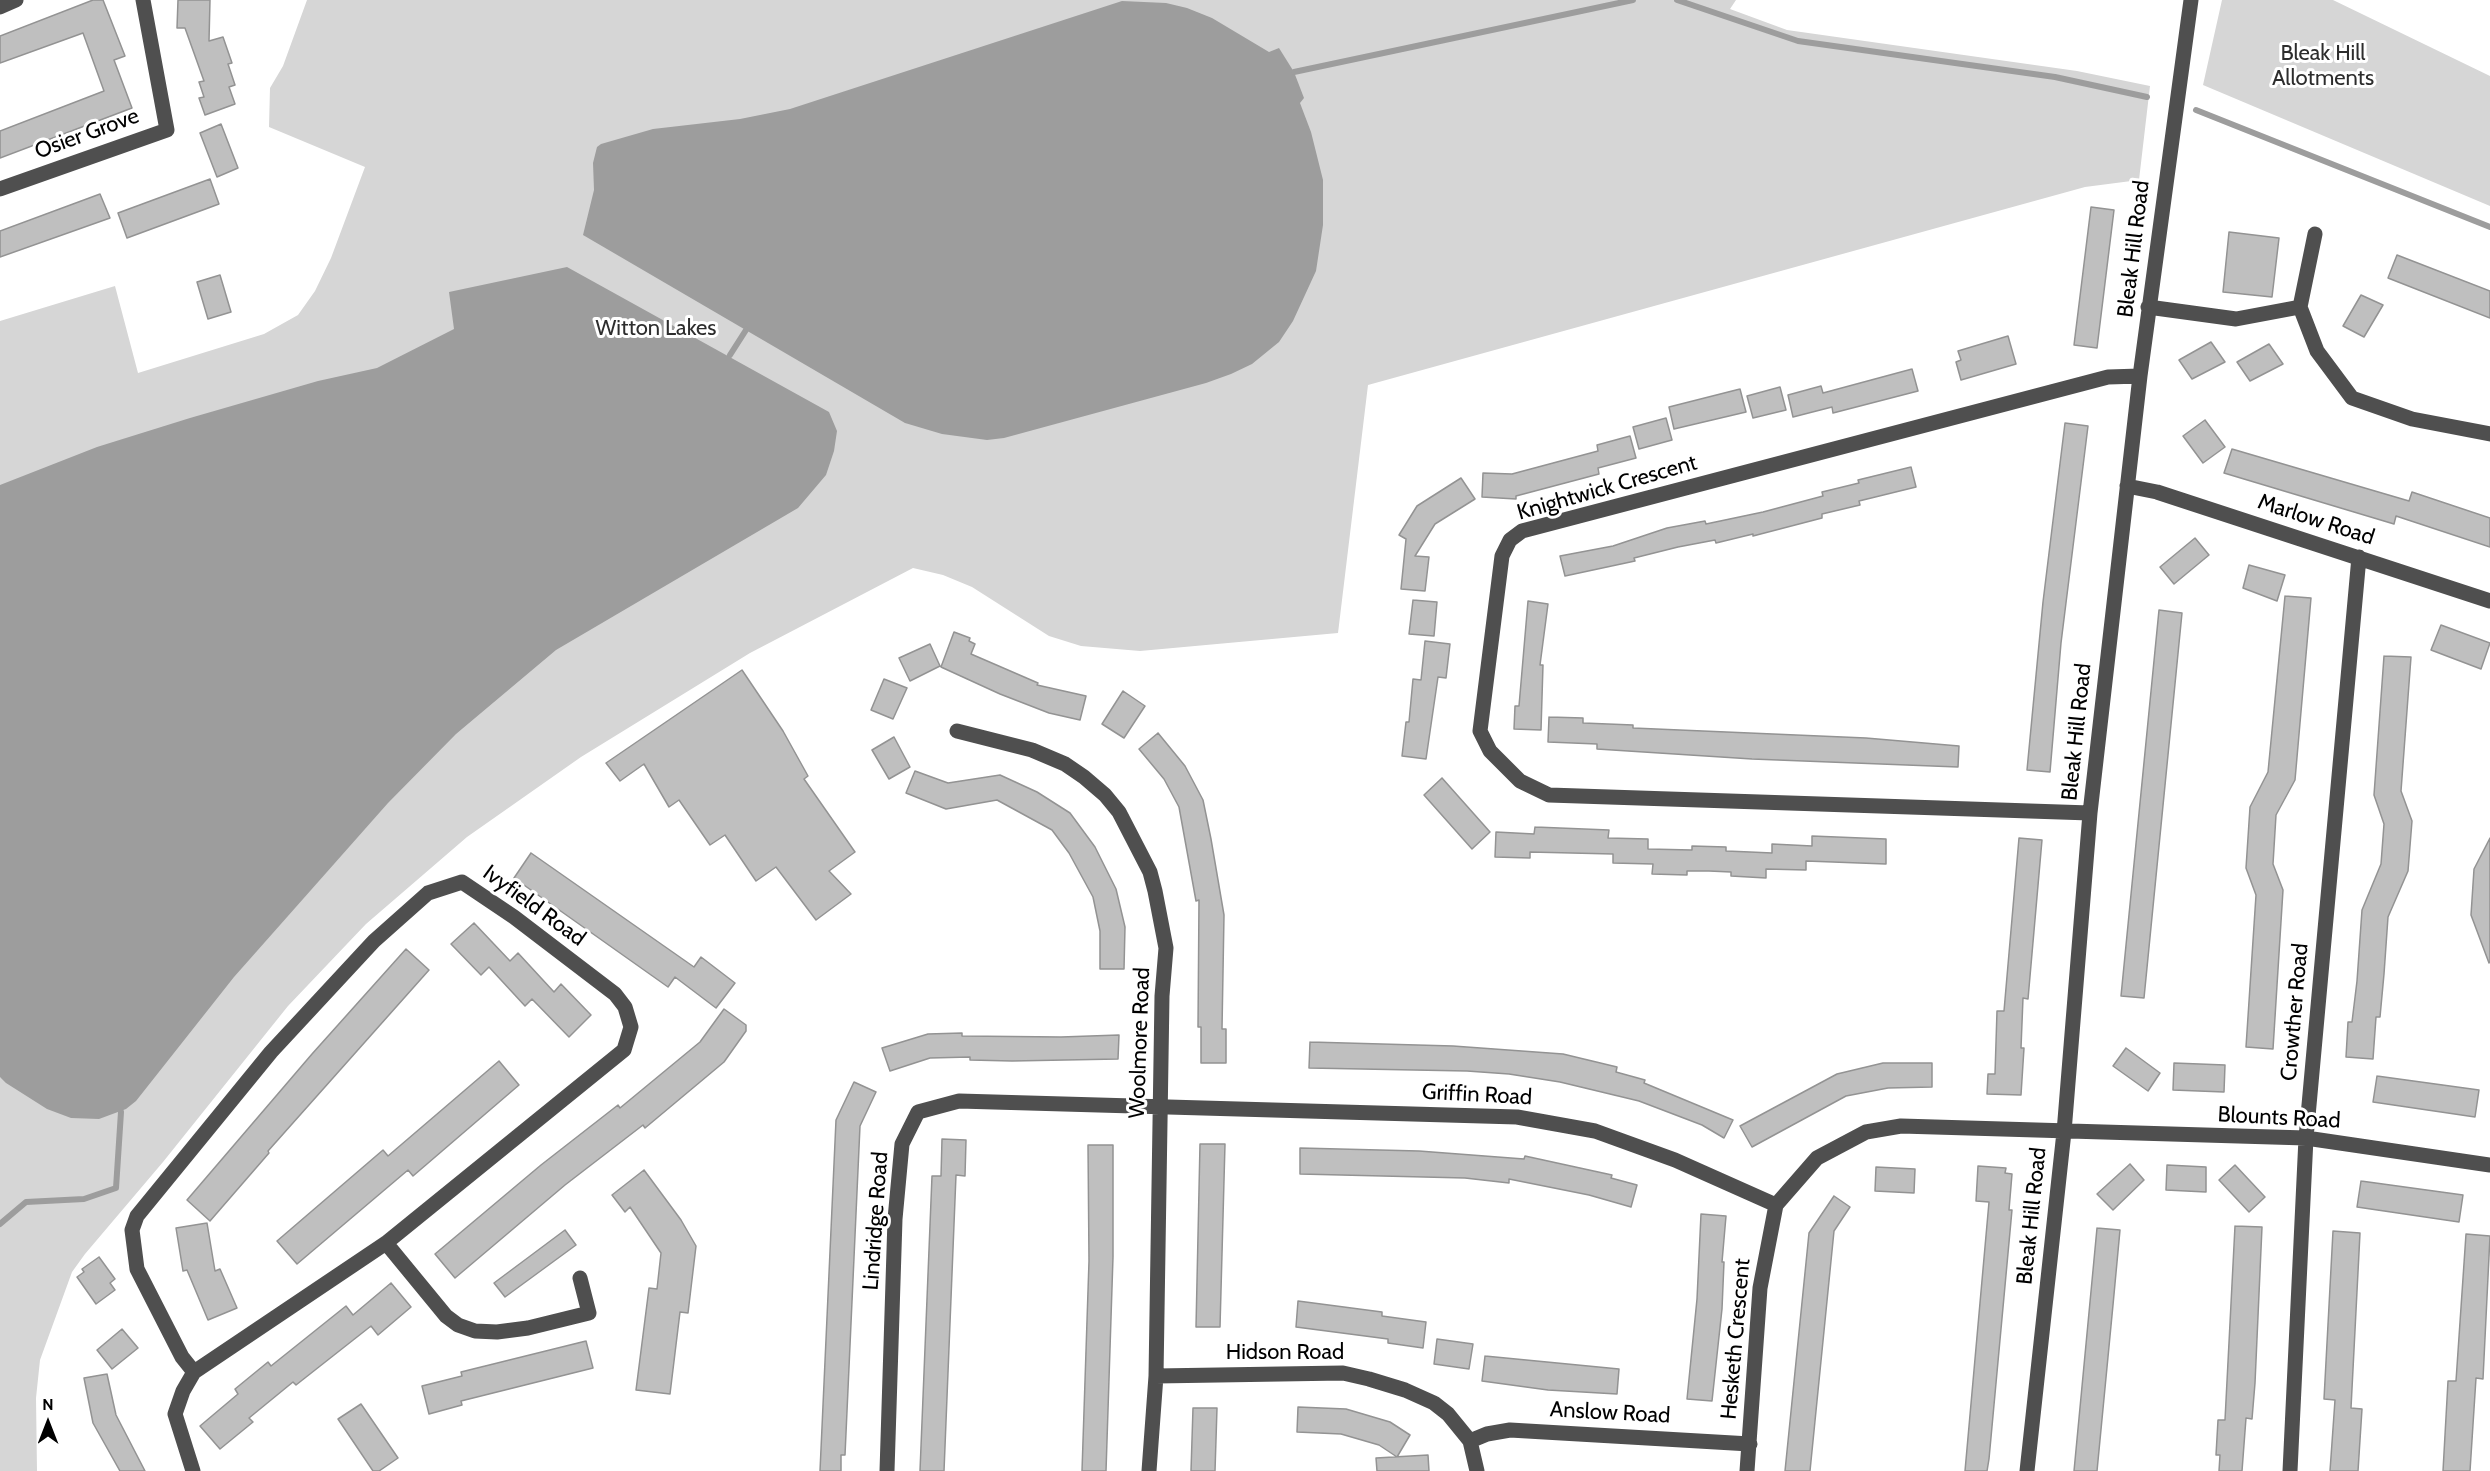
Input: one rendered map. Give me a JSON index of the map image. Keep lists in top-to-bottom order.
{
  "streets": {
    "street": [
      "Osier Grove",
      "Bleak Hill Road",
      "Knightwick Crescent",
      "Marlow Road",
      "Ivyfield Road",
      "Crowther Road",
      "Woolmore Road",
      "Griffin Road",
      "Blounts Road",
      "Lindridge Road",
      "Hesketh Crescent",
      "Hidson Road",
      "Anslow Road"
    ]
  },
  "crossings": [
    ["Bleak Hill Road", "Knightwick Crescent"],
    ["Bleak Hill Road", "Marlow Road"],
    ["Bleak Hill Road", "Blounts Road"],
    ["Bleak Hill Road", "Hesketh Crescent"],
    ["Marlow Road", "Crowther Road"],
    ["Crowther Road", "Blounts Road"],
    ["Woolmore Road", "Griffin Road"],
    ["Woolmore Road", "Lindridge Road"],
    ["Woolmore Road", "Hidson Road"],
    ["Griffin Road", "Lindridge Road"],
    ["Griffin Road", "Hesketh Crescent"],
    ["Blounts Road", "Hesketh Crescent"],
    ["Hesketh Crescent", "Anslow Road"],
    ["Hidson Road", "Anslow Road"]
  ],
  "parks": ["Bleak Hill Allotments", "Witton Lakes"],
  "north": "top"
}
